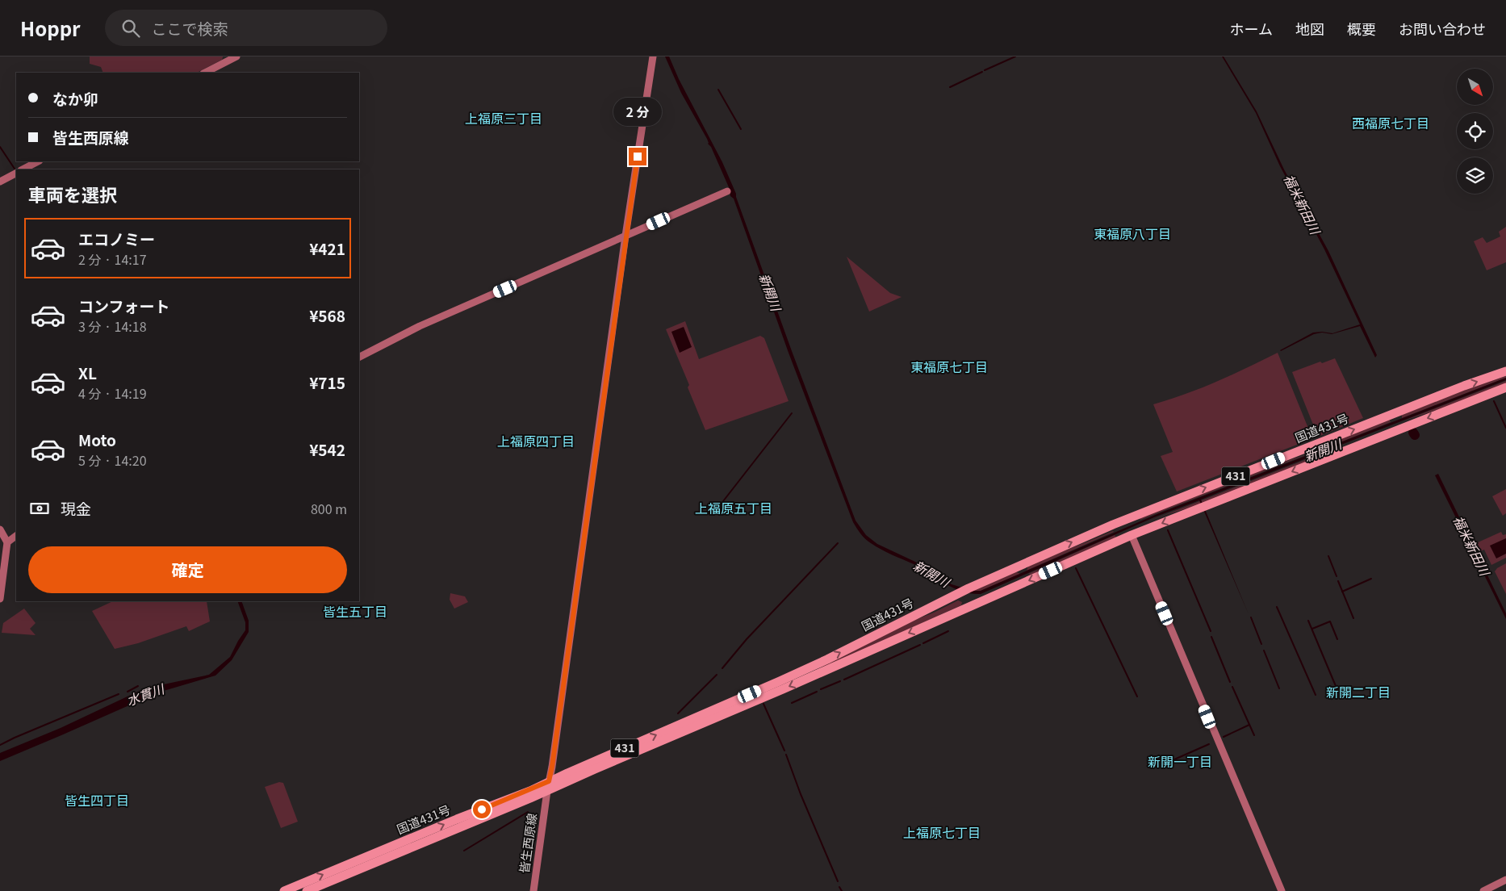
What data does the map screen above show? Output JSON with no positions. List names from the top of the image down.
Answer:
{
  "streets": {
    "highway": ["国道431号", "431"],
    "main road": ["皆生西原線"]
  },
  "crossings": [
    ["国道431号", "皆生西原線"]
  ],
  "districts": [
    "上福原三丁目",
    "西福原七丁目",
    "東福原八丁目",
    "東福原七丁目",
    "上福原四丁目",
    "上福原五丁目",
    "皆生五丁目",
    "新開二丁目",
    "新開一丁目",
    "皆生四丁目",
    "上福原七丁目"
  ],
  "water": ["福米新田川", "新開川", "水貫川"],
  "north": "bottom right",
  "page": {
    "header": "Hoppr",
    "search": "ここで検索",
    "nav": [
      "ホーム",
      "地図",
      "概要",
      "お問い合わせ"
    ],
    "banner": ["なか卯", "皆生西原線"],
    "bubble": "2 分",
    "heading": "車両を選択",
    "list": [
      {
        "name": "エコノミー",
        "note": "2 分 · 14:17",
        "value": "¥421"
      },
      {
        "name": "コンフォート",
        "note": "3 分 · 14:18",
        "value": "¥568"
      },
      {
        "name": "XL",
        "note": "4 分 · 14:19",
        "value": "¥715"
      },
      {
        "name": "Moto",
        "note": "5 分 · 14:20",
        "value": "¥542"
      }
    ],
    "pay": ["現金", "800 m"],
    "buttons": "確定"
  }
}
